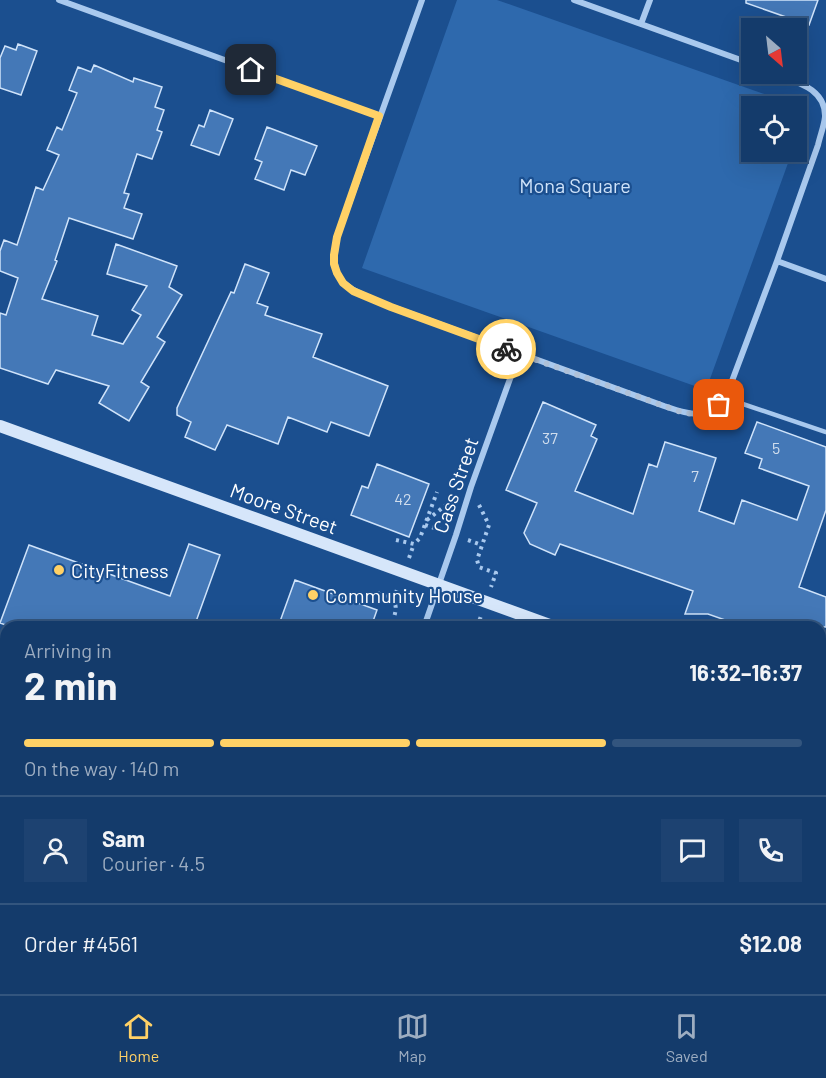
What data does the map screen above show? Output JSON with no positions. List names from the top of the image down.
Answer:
{
  "streets": {
    "street": ["Cass Street", "Moore Street"]
  },
  "crossings": [
    ["Cass Street", "Moore Street"]
  ],
  "parks": ["Mona Square"],
  "places": ["CityFitness", "Community House"],
  "house_numbers": [
    "37",
    "5",
    "7",
    "42"
  ],
  "north": "bottom right",
  "page": {
    "heading": ["2 min", "Arriving in", "16:32–16:37"],
    "panel": [
      "Sam",
      "Courier · 4.5",
      "Order #4561",
      "$12.08"
    ],
    "bar": "On the way · 140 m",
    "tabs": ["Home", "Map", "Saved"]
  }
}
